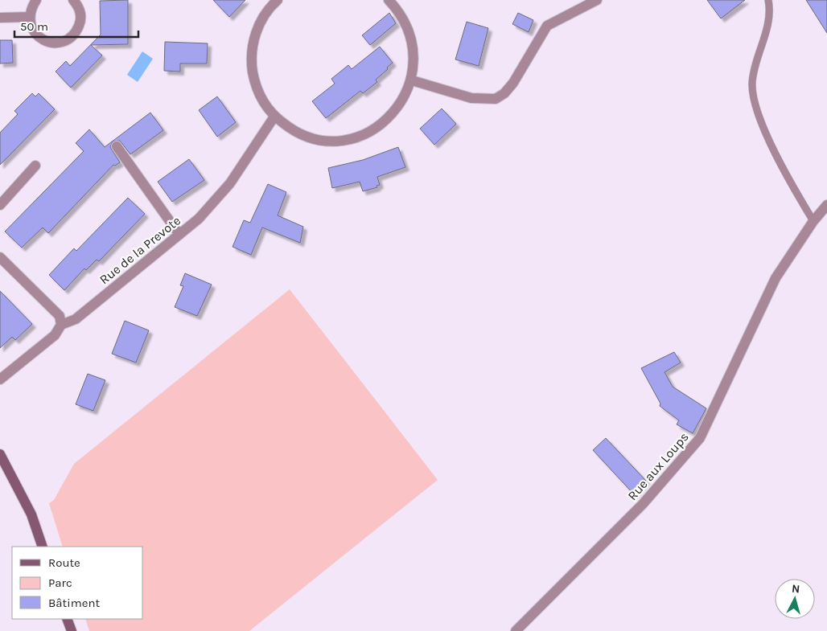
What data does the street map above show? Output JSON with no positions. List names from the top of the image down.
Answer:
{
  "streets": {
    "street": ["Rue de la Prevote", "Rue aux Loups"]
  },
  "legend": ["Route", "Parc", "Bâtiment"],
  "scale_bar": "50 m",
  "north": "top"
}
